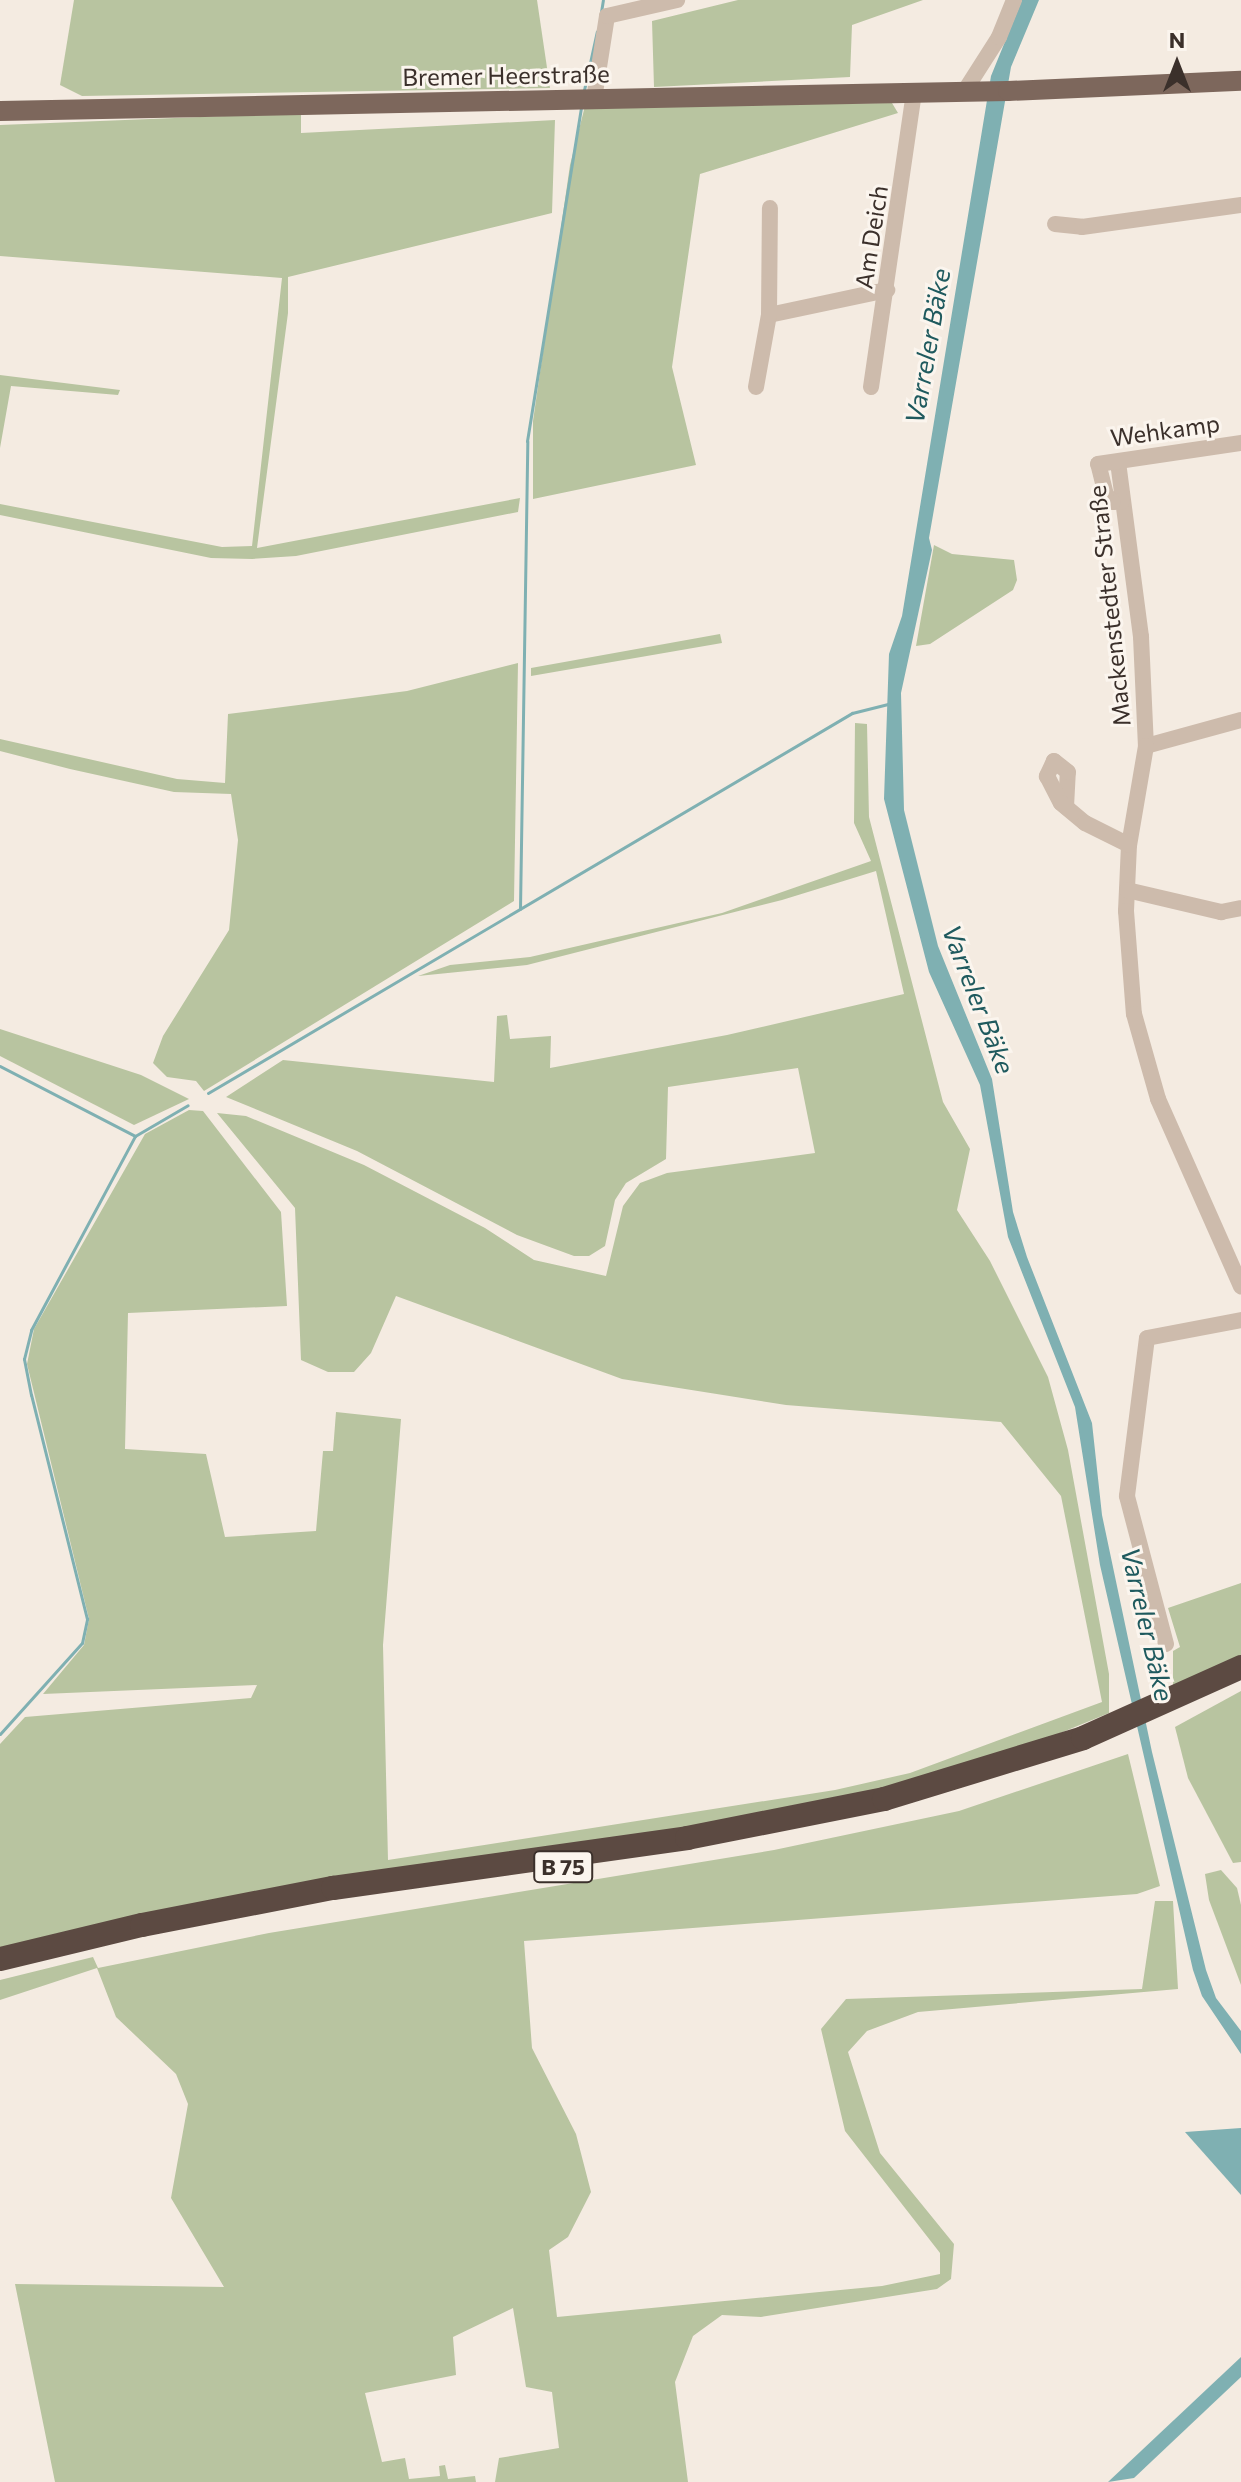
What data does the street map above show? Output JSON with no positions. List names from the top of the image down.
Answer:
{
  "streets": {
    "highway": ["B 75"],
    "main road": ["Bremer Heerstraße"],
    "street": ["Am Deich", "Wehkamp", "Mackenstedter Straße"]
  },
  "crossings": [
    ["Bremer Heerstraße", "Am Deich"],
    ["Wehkamp", "Mackenstedter Straße"]
  ],
  "water": ["Varreler Bäke"],
  "north": "top"
}
